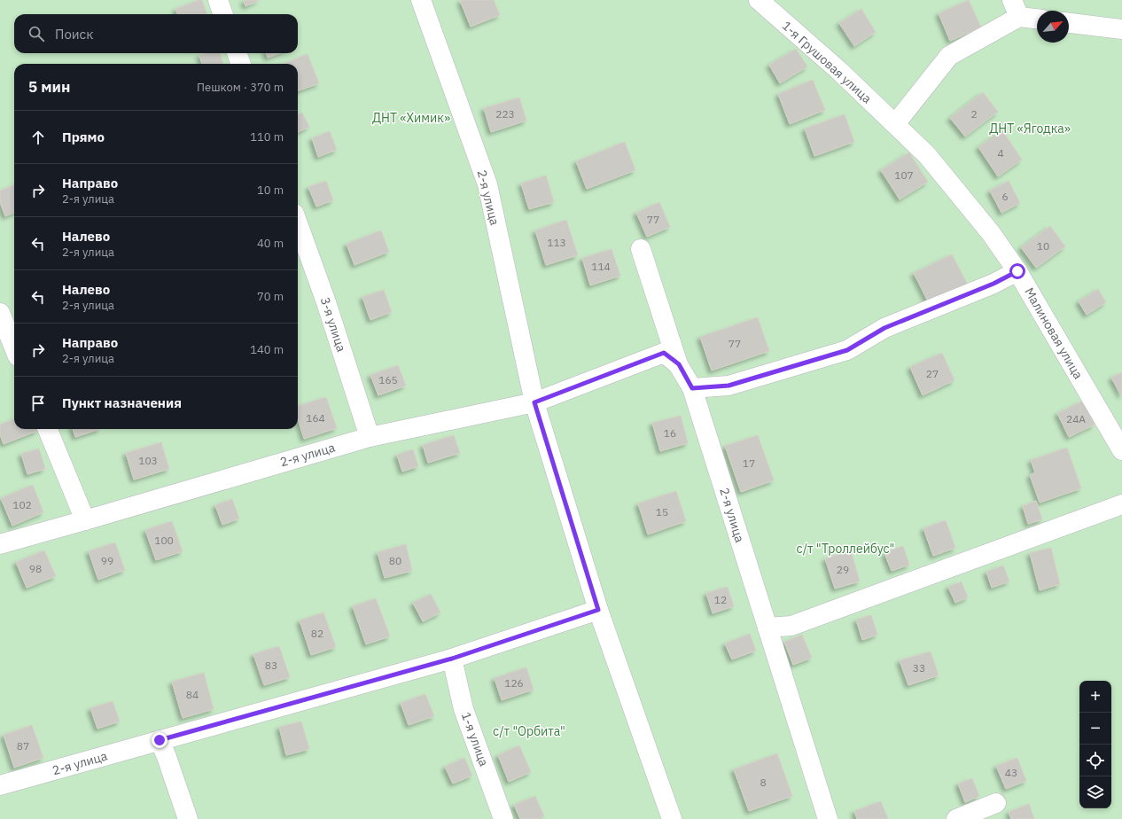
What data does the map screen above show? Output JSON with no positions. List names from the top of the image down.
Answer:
{
  "streets": {
    "street": [
      "1-я Грушовая улица",
      "2-я улица",
      "3-я улица",
      "Малиновая улица",
      "1-я улица"
    ]
  },
  "crossings": [
    ["1-я Грушовая улица", "Малиновая улица"],
    ["2-я улица", "3-я улица"],
    ["2-я улица", "1-я улица"]
  ],
  "parks": [
    "ДНТ «Химик»",
    "ДНТ «Ягодка»",
    "с/т \"Троллейбус\"",
    "с/т \"Орбита\""
  ],
  "house_numbers": [
    "223",
    "2",
    "4",
    "107",
    "6",
    "77",
    "113",
    "10",
    "114",
    "77",
    "27",
    "165",
    "164",
    "24А",
    "16",
    "103",
    "17",
    "102",
    "15",
    "100",
    "99",
    "80",
    "98",
    "29",
    "12",
    "82",
    "83",
    "33",
    "126",
    "84",
    "87",
    "43",
    "8"
  ],
  "north": "top right",
  "page": {
    "search": "Поиск",
    "heading": ["5 мин", "Пешком · 370 m"],
    "list": [
      ["Прямо", "110 m"],
      ["Направо", "2-я улица", "10 m"],
      ["Налево", "2-я улица", "40 m"],
      ["Налево", "2-я улица", "70 m"],
      ["Направо", "2-я улица", "140 m"],
      "Пункт назначения"
    ],
    "map_buttons": ["+", "−"]
  }
}
